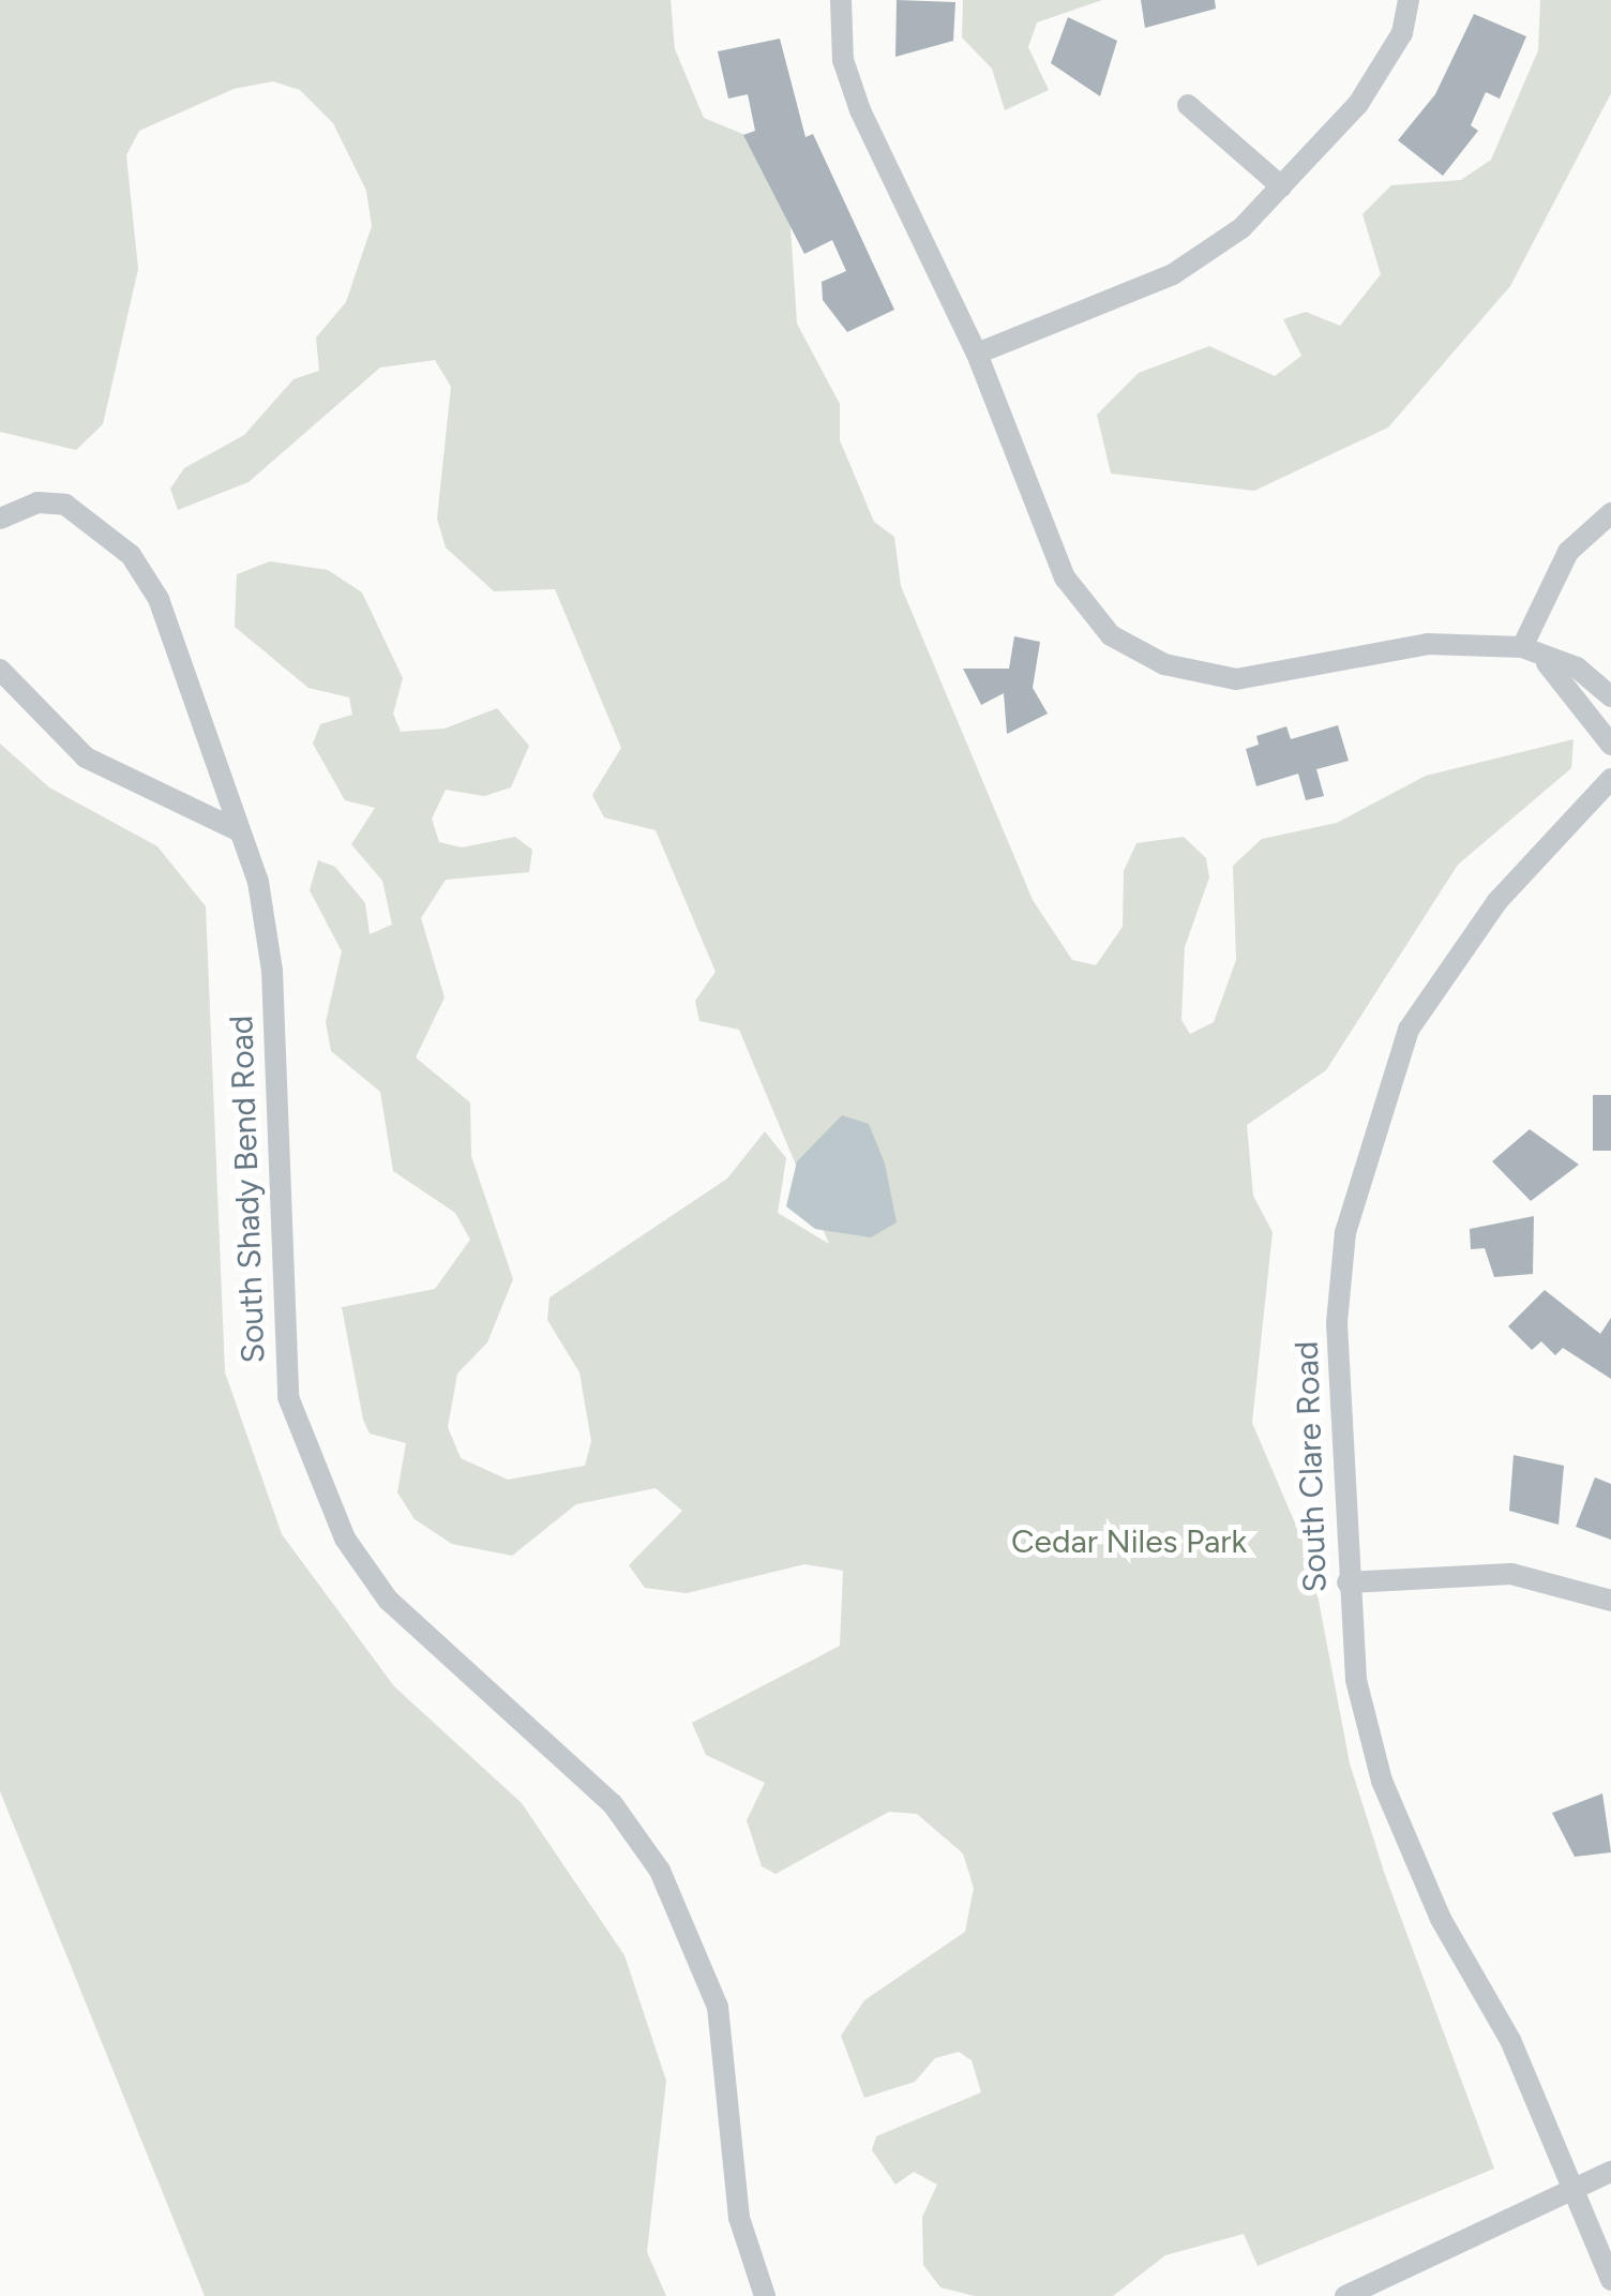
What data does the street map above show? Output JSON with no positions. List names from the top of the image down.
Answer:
{
  "streets": {
    "street": ["South Shady Bend Road", "South Clare Road"]
  },
  "parks": ["Cedar Niles Park"]
}
